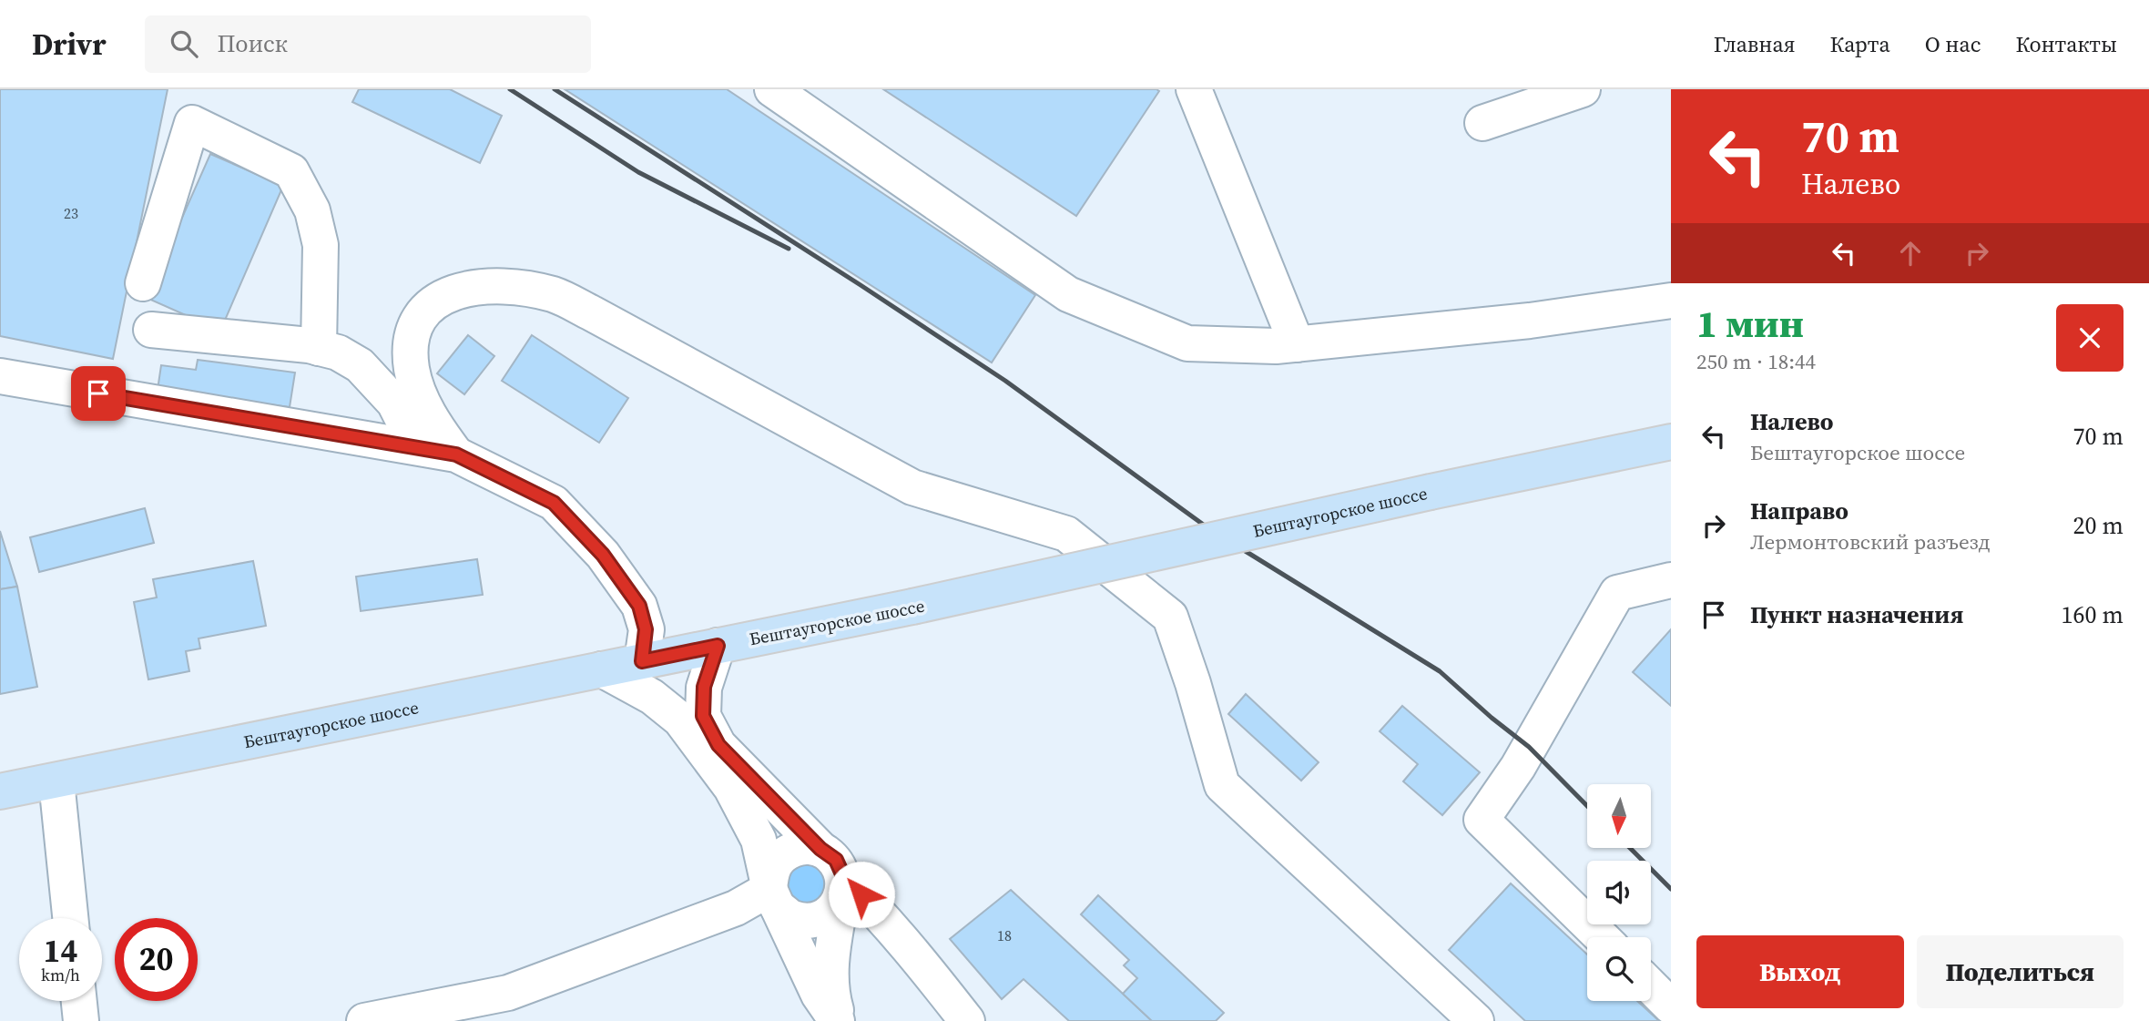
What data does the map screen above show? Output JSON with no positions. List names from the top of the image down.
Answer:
{
  "streets": {
    "main road": ["Бештаугорское шоссе"]
  },
  "house_numbers": ["23", "18"],
  "north": "bottom",
  "page": {
    "header": "Drivr",
    "search": "Поиск",
    "nav": [
      "Главная",
      "Карта",
      "О нас",
      "Контакты"
    ],
    "turn": ["70 m", "Налево"],
    "heading": ["1 мин", "250 m · 18:44"],
    "list": [
      {
        "name": "Налево",
        "note": "Бештаугорское шоссе",
        "value": "70 m"
      },
      {
        "name": "Направо",
        "note": "Лермонтовский разъезд",
        "value": "20 m"
      },
      {
        "name": "Пункт назначения",
        "value": "160 m"
      }
    ],
    "speed": "14 km/h",
    "limit": "20",
    "buttons": ["Выход", "Поделиться"]
  }
}
